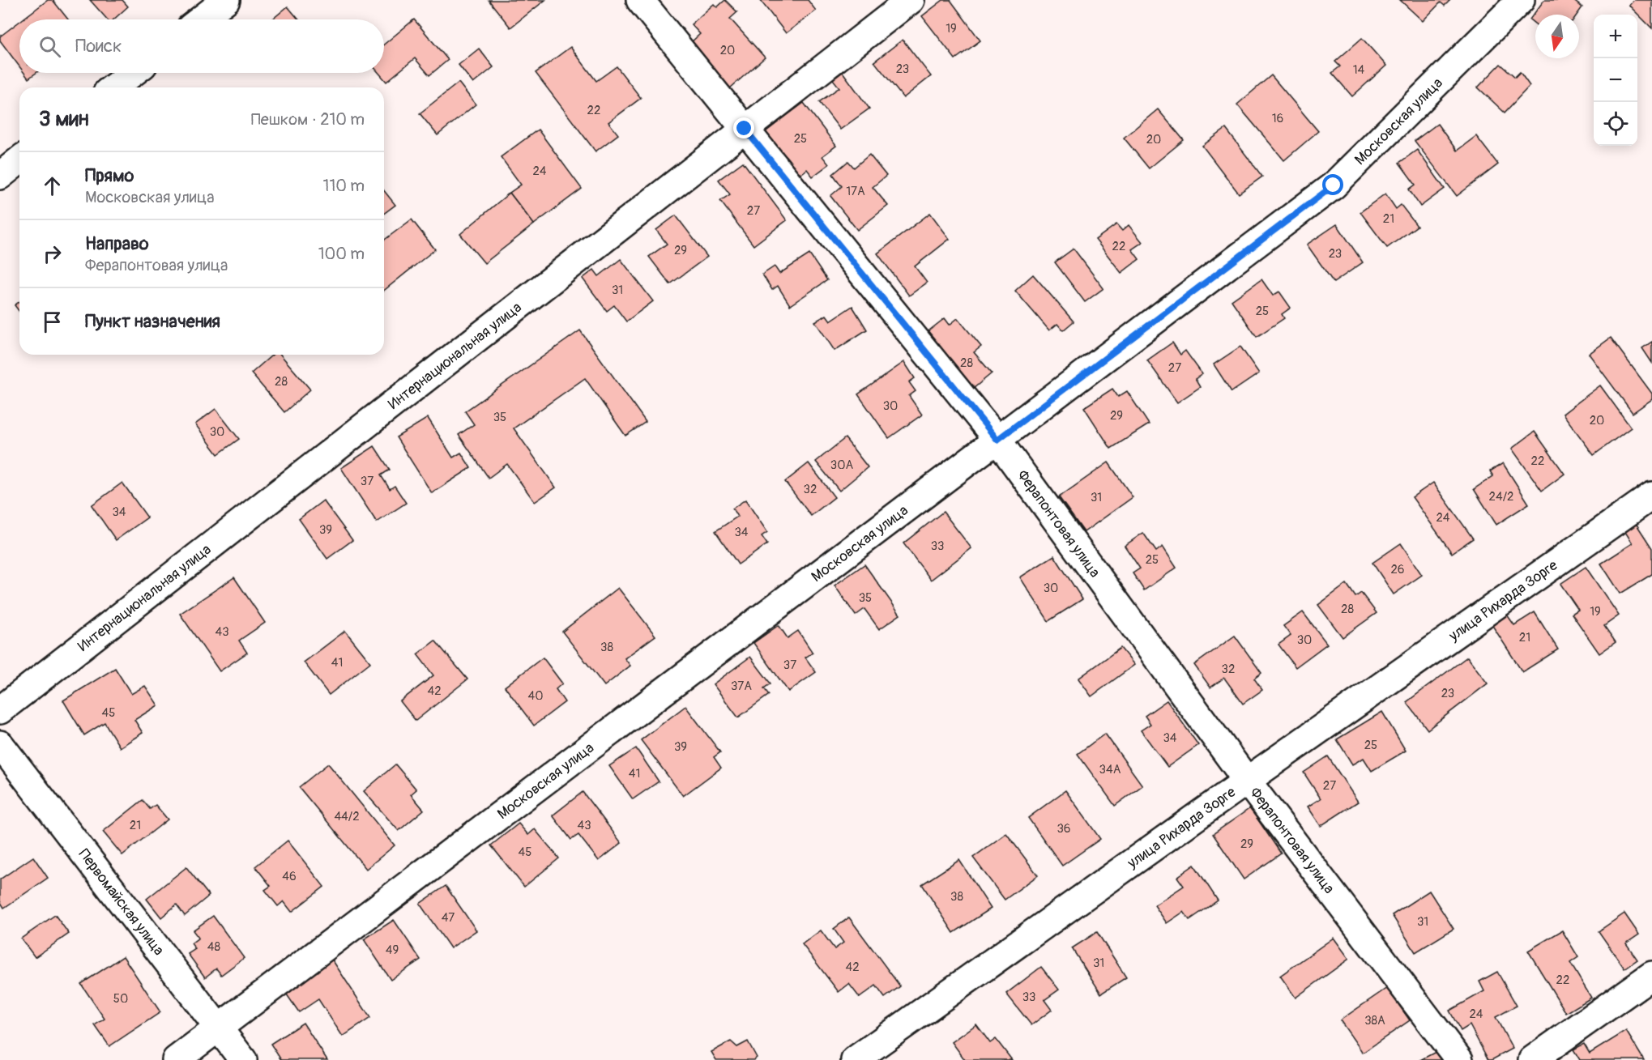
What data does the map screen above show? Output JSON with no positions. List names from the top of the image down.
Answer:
{
  "streets": {
    "street": [
      "Московская улица",
      "Интернациональная улица",
      "Ферапонтовая улица",
      "улица Рихарда Зорге",
      "Первомайская улица"
    ]
  },
  "crossings": [
    ["Московская улица", "Ферапонтовая улица"],
    ["Московская улица", "Первомайская улица"],
    ["Интернациональная улица", "Ферапонтовая улица"],
    ["Ферапонтовая улица", "улица Рихарда Зорге"]
  ],
  "house_numbers": [
    "19",
    "20",
    "23",
    "14",
    "22",
    "16",
    "25",
    "20",
    "24",
    "17А",
    "27",
    "21",
    "22",
    "29",
    "23",
    "31",
    "25",
    "28",
    "27",
    "28",
    "30",
    "29",
    "35",
    "20",
    "30",
    "22",
    "30А",
    "37",
    "32",
    "24/2",
    "31",
    "34",
    "24",
    "39",
    "34",
    "33",
    "25",
    "26",
    "30",
    "35",
    "28",
    "19",
    "43",
    "21",
    "30",
    "38",
    "41",
    "37",
    "32",
    "37А",
    "42",
    "23",
    "40",
    "45",
    "34",
    "25",
    "39",
    "34А",
    "41",
    "27",
    "44/2",
    "21",
    "43",
    "36",
    "29",
    "45",
    "46",
    "38",
    "47",
    "31",
    "48",
    "49",
    "31",
    "42",
    "22",
    "33",
    "50",
    "24",
    "38А"
  ],
  "north": "bottom",
  "page": {
    "map_buttons": ["+", "−"],
    "search": "Поиск",
    "heading": ["3 мин", "Пешком · 210 m"],
    "list": [
      ["Прямо", "Московская улица", "110 m"],
      ["Направо", "Ферапонтовая улица", "100 m"],
      "Пункт назначения"
    ]
  }
}
